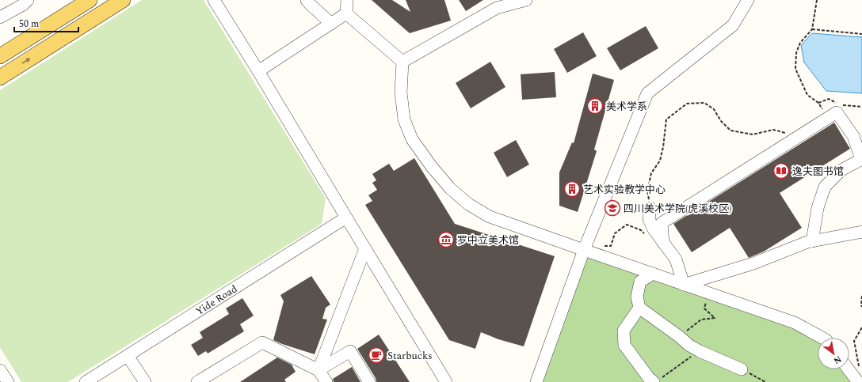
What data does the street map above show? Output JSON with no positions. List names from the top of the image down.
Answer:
{
  "streets": {
    "street": ["Yide Road"]
  },
  "places": {
    "building": ["美术学系", "艺术实验教学中心"],
    "library": ["逸夫图书馆"],
    "school or university": ["四川美术学院(虎溪校区)"],
    "museum": ["罗中立美术馆"],
    "cafe": ["Starbucks"]
  },
  "scale_bar": "50 m",
  "north": "bottom right"
}
